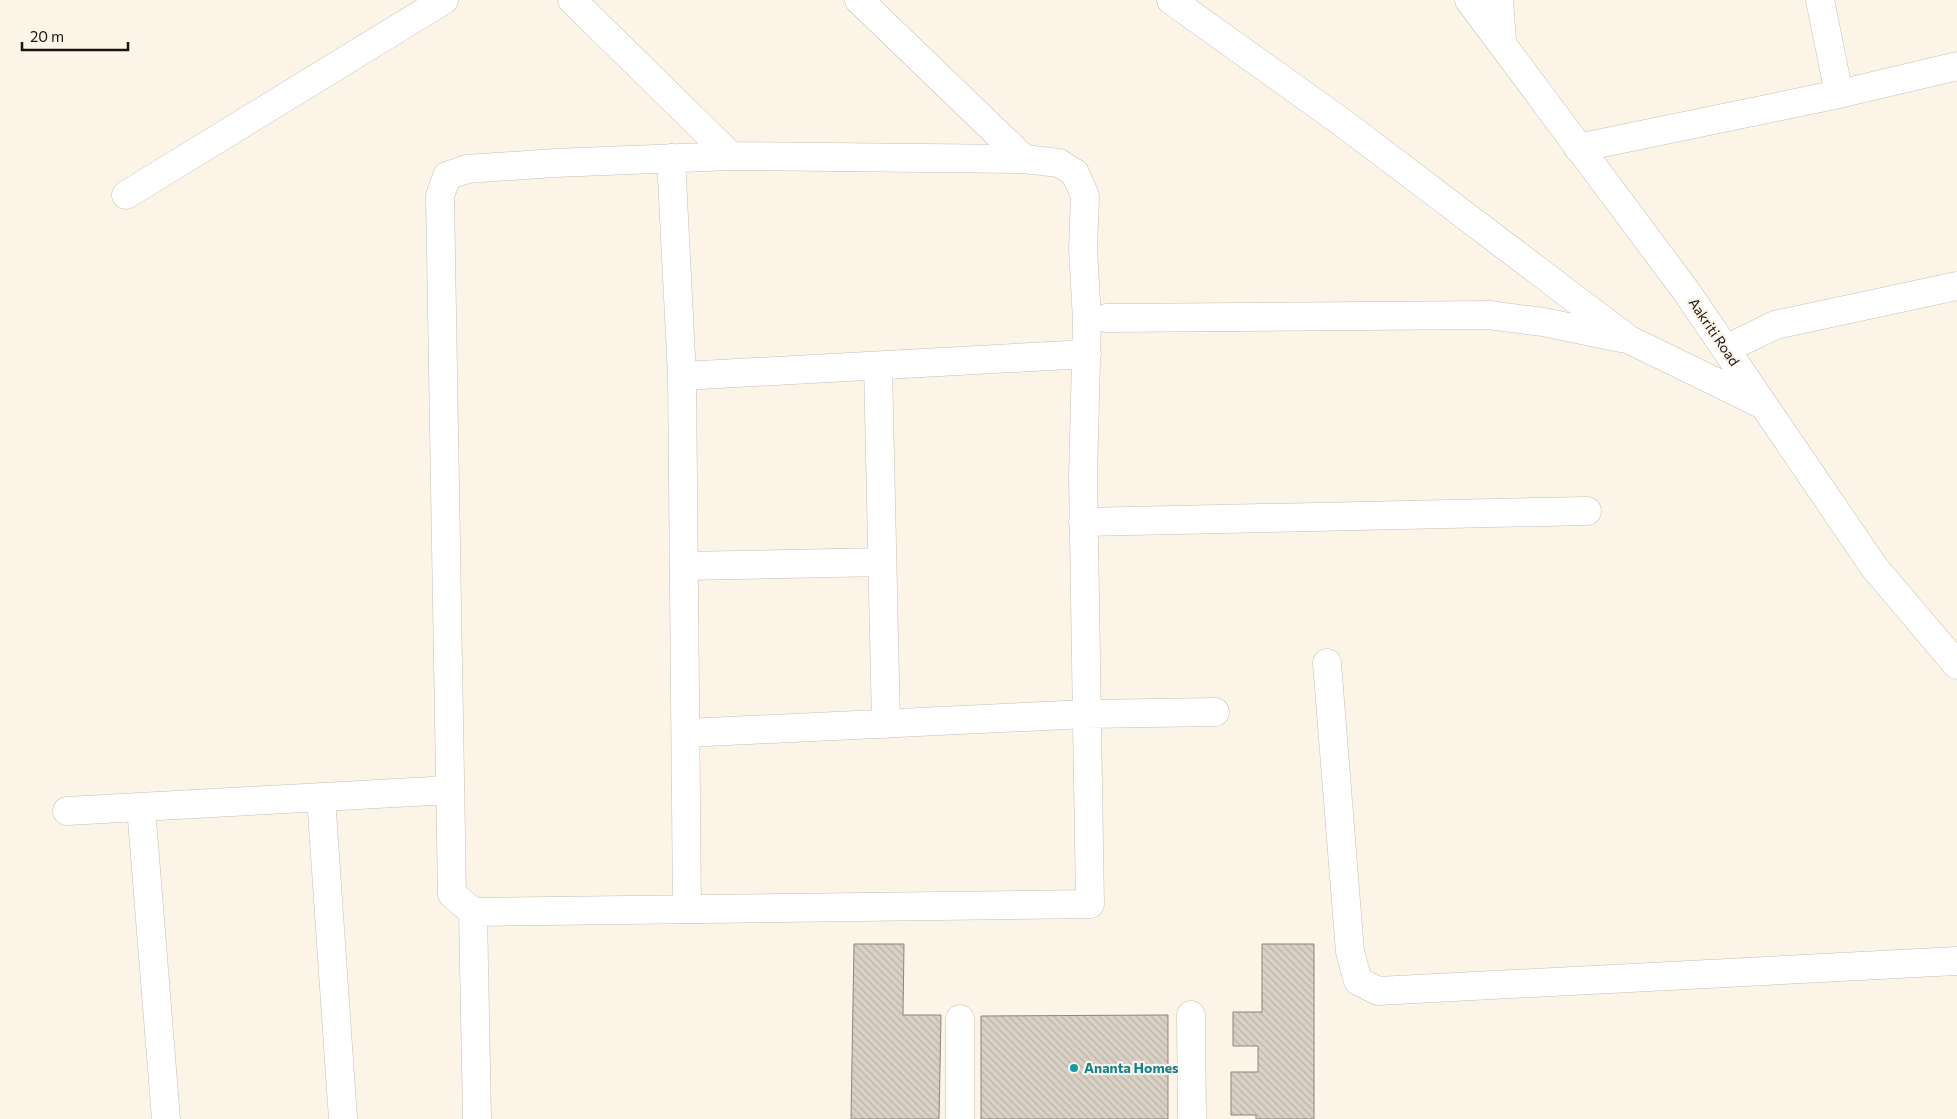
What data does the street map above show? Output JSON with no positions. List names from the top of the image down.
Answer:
{
  "streets": {
    "street": ["Aakriti Road"]
  },
  "places": ["Ananta Homes"],
  "scale_bar": "20 m"
}
